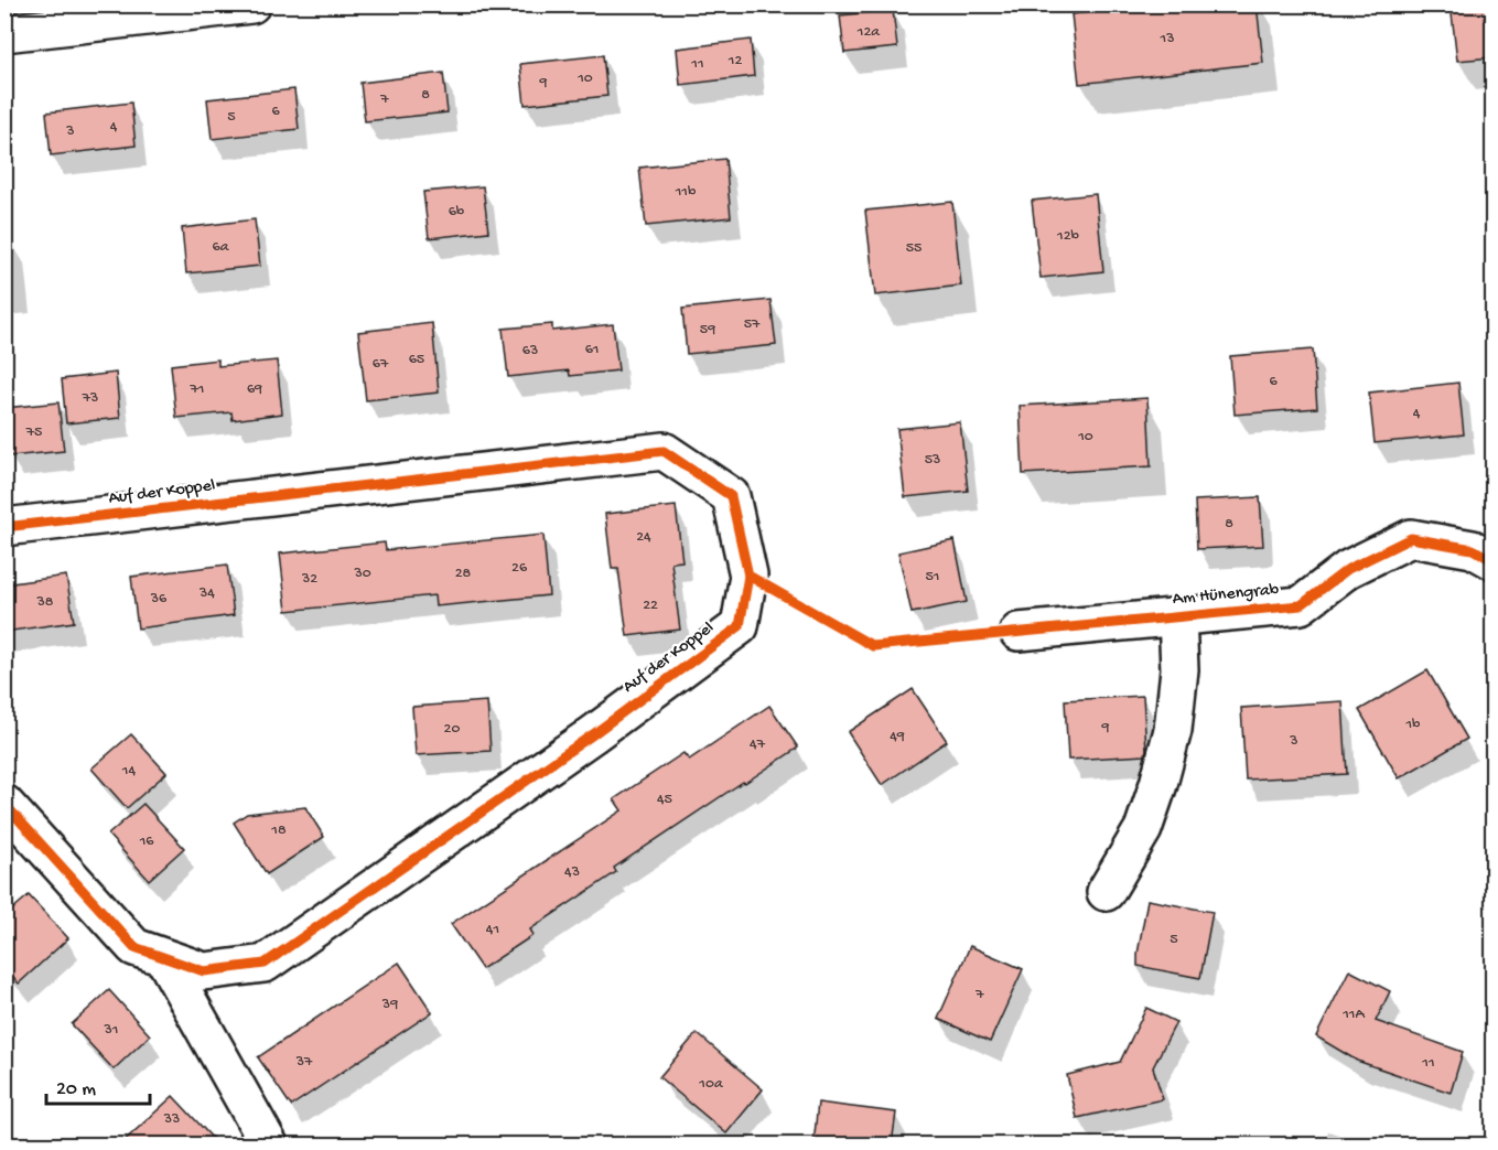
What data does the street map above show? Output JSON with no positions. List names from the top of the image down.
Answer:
{
  "streets": {
    "street": ["Auf der Koppel", "Am Hünengrab"]
  },
  "house_numbers": [
    "12a",
    "13",
    "12",
    "11",
    "10",
    "9",
    "8",
    "7",
    "6",
    "5",
    "4",
    "3",
    "11b",
    "6b",
    "12b",
    "6a",
    "55",
    "57",
    "59",
    "61",
    "63",
    "65",
    "67",
    "6",
    "71",
    "69",
    "73",
    "4",
    "75",
    "10",
    "53",
    "8",
    "24",
    "26",
    "30",
    "28",
    "51",
    "32",
    "34",
    "36",
    "38",
    "22",
    "1b",
    "9",
    "20",
    "49",
    "3",
    "47",
    "14",
    "45",
    "18",
    "16",
    "43",
    "41",
    "5",
    "7",
    "39",
    "11A",
    "31",
    "37",
    "11",
    "10a",
    "33"
  ],
  "scale_bar": "20 m"
}
